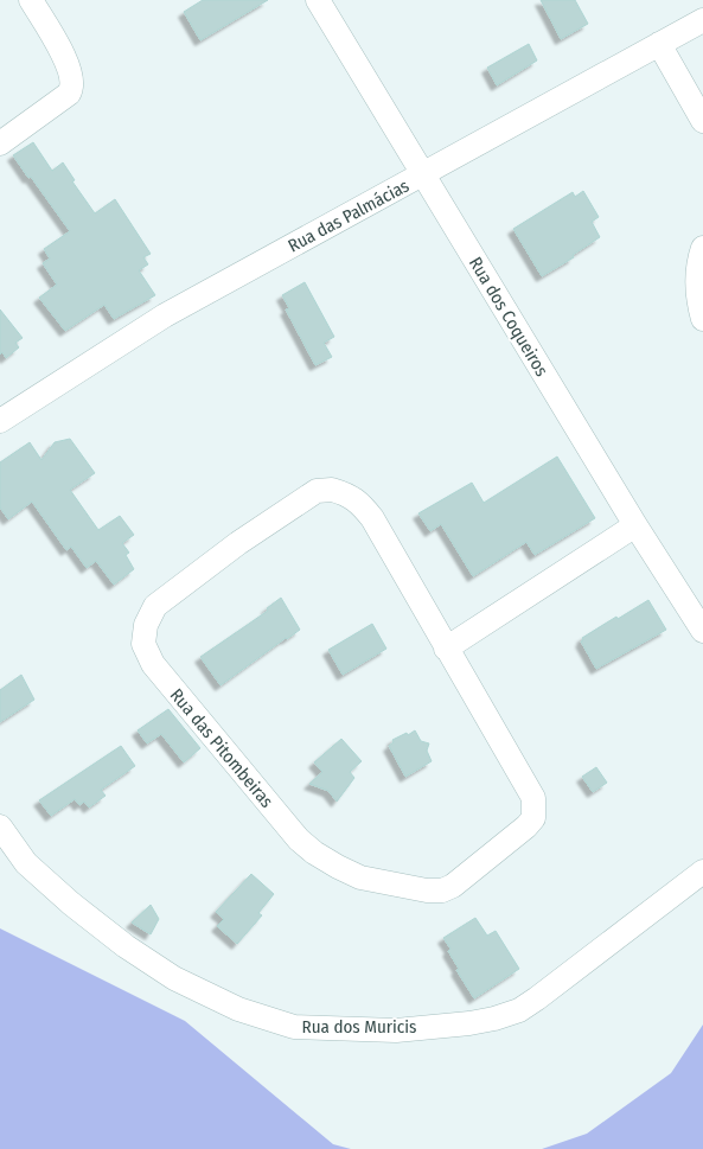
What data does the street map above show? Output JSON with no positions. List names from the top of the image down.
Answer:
{
  "streets": {
    "street": [
      "Rua das Palmácias",
      "Rua dos Coqueiros",
      "Rua das Pitombeiras",
      "Rua dos Muricis"
    ]
  },
  "crossings": [
    ["Rua das Palmácias", "Rua dos Coqueiros"]
  ]
}
